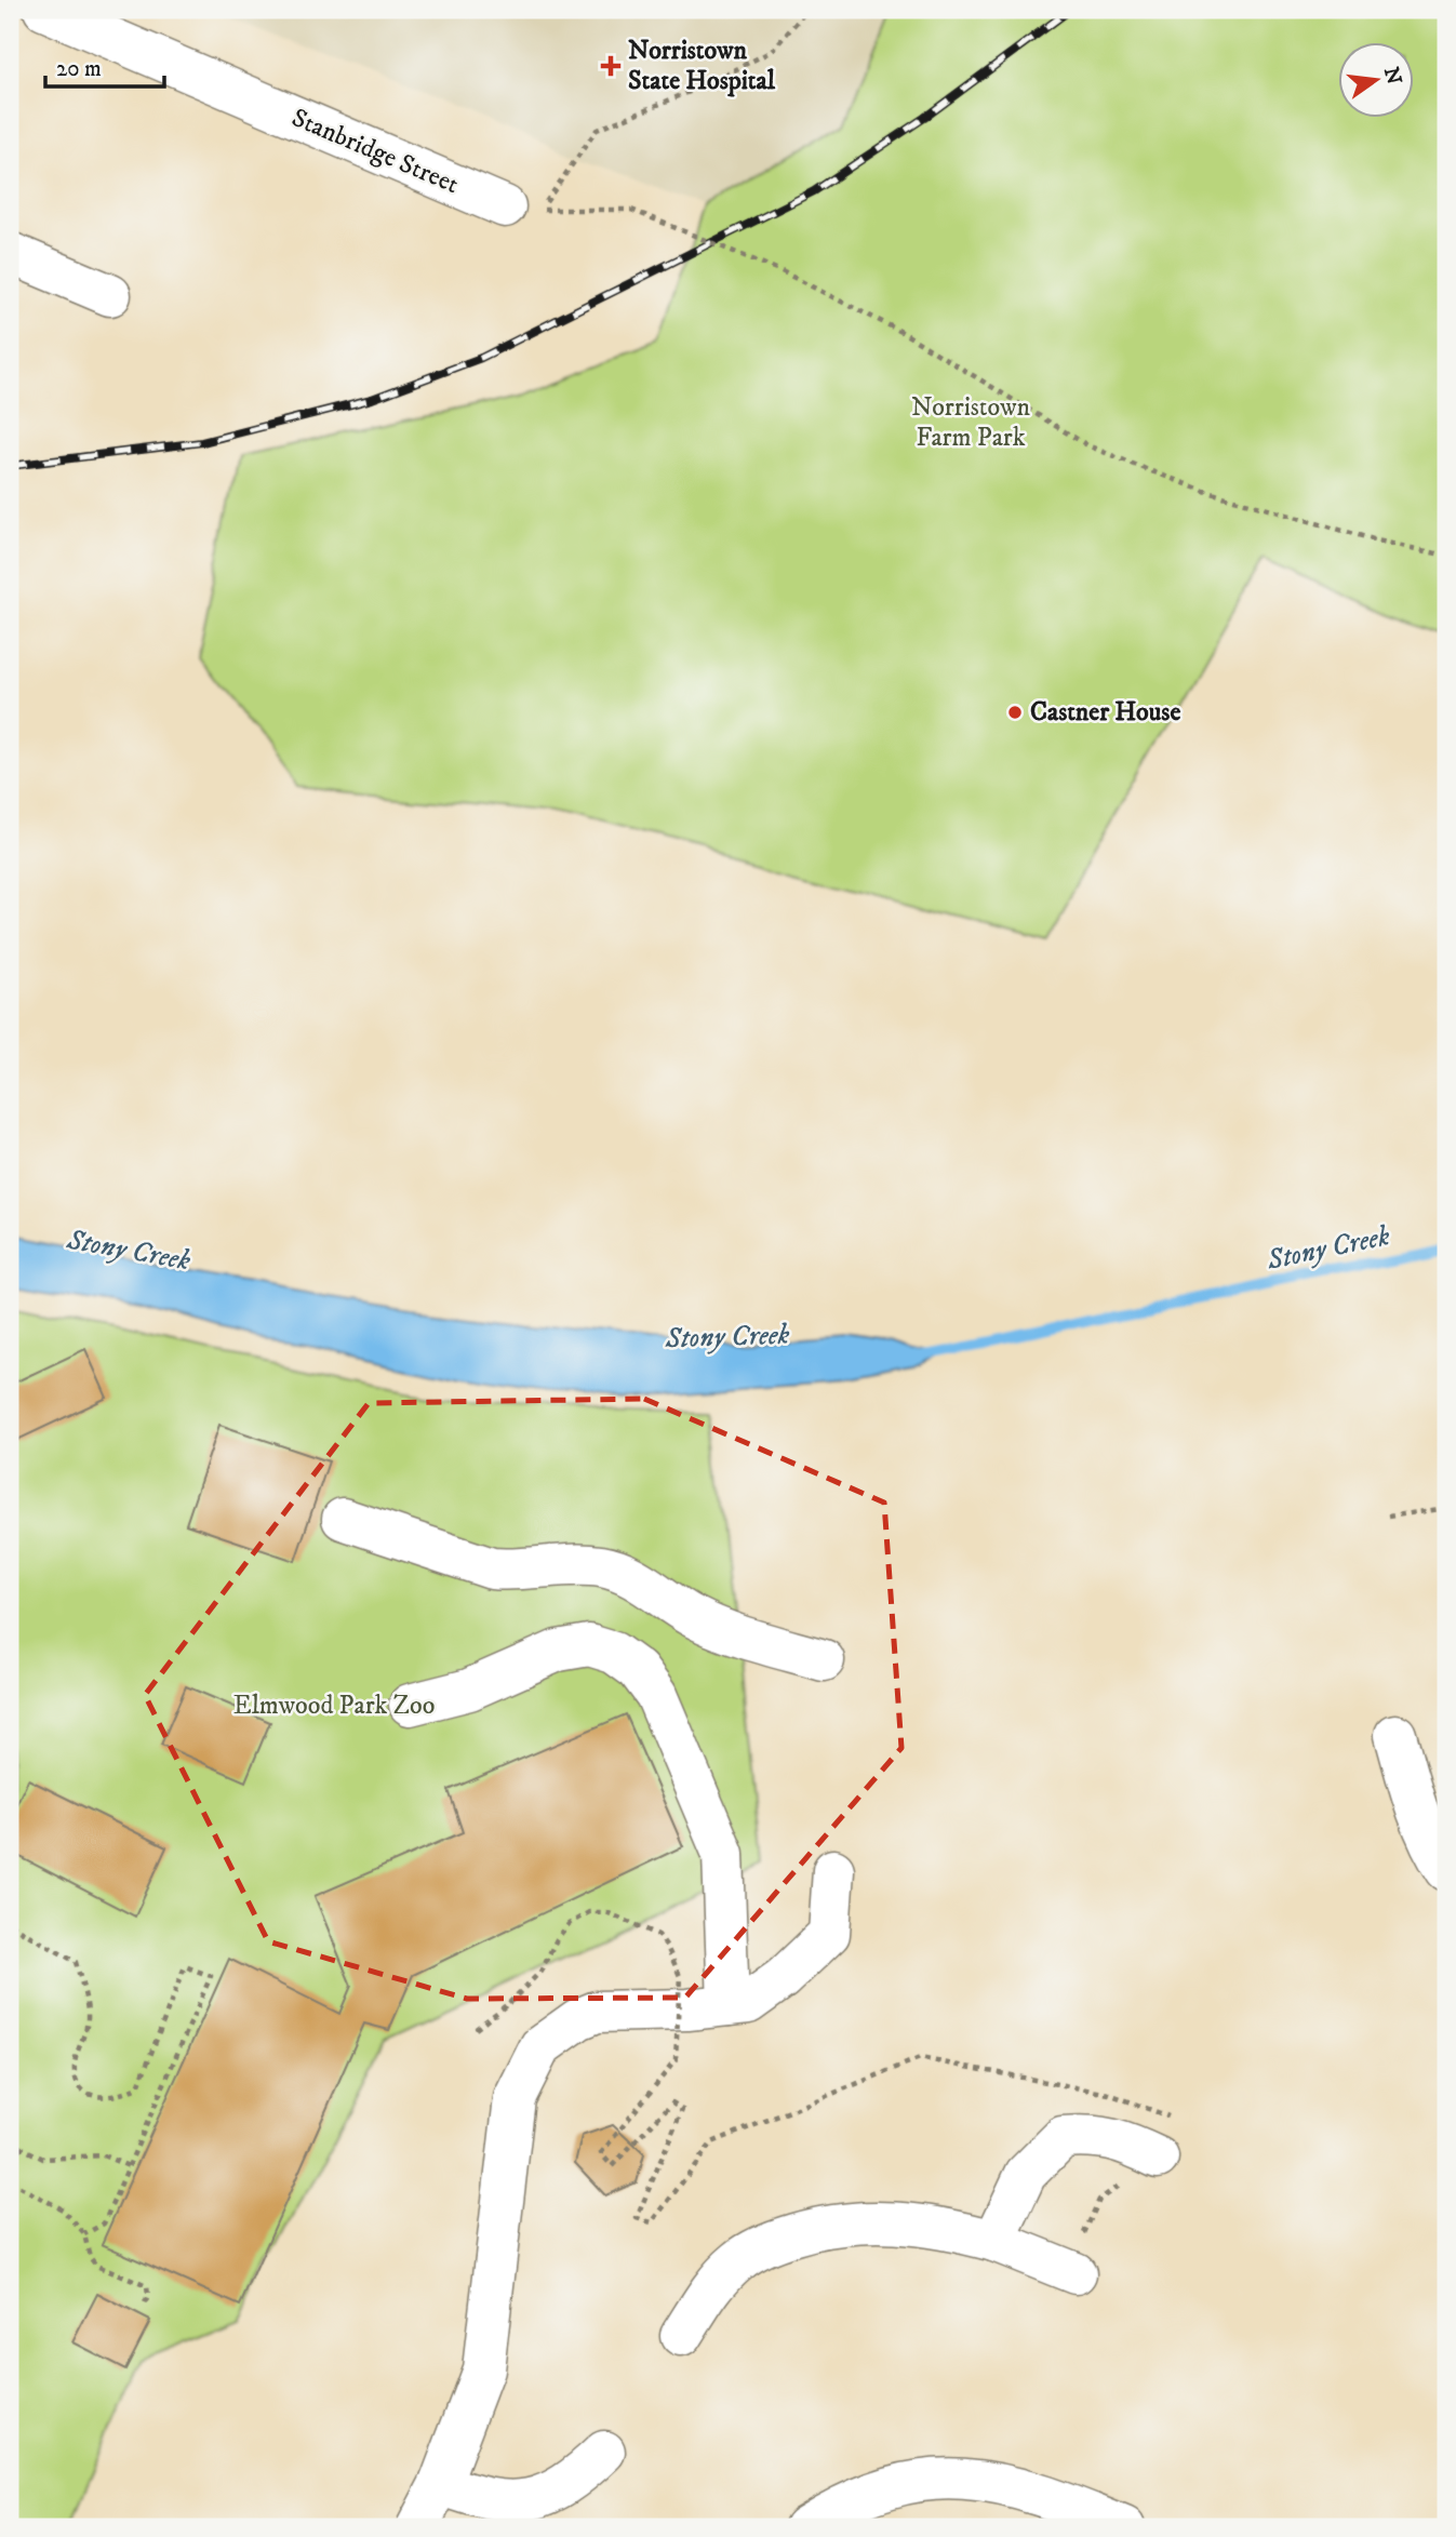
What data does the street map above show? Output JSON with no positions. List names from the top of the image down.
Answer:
{
  "streets": {
    "street": ["Stanbridge Street"]
  },
  "water": ["Stony Creek"],
  "parks": ["Norristown Farm Park", "Elmwood Park Zoo"],
  "places": {
    "health": ["Norristown State Hospital"],
    "other": ["Castner House"]
  },
  "scale_bar": "20 m",
  "north": "right"
}
